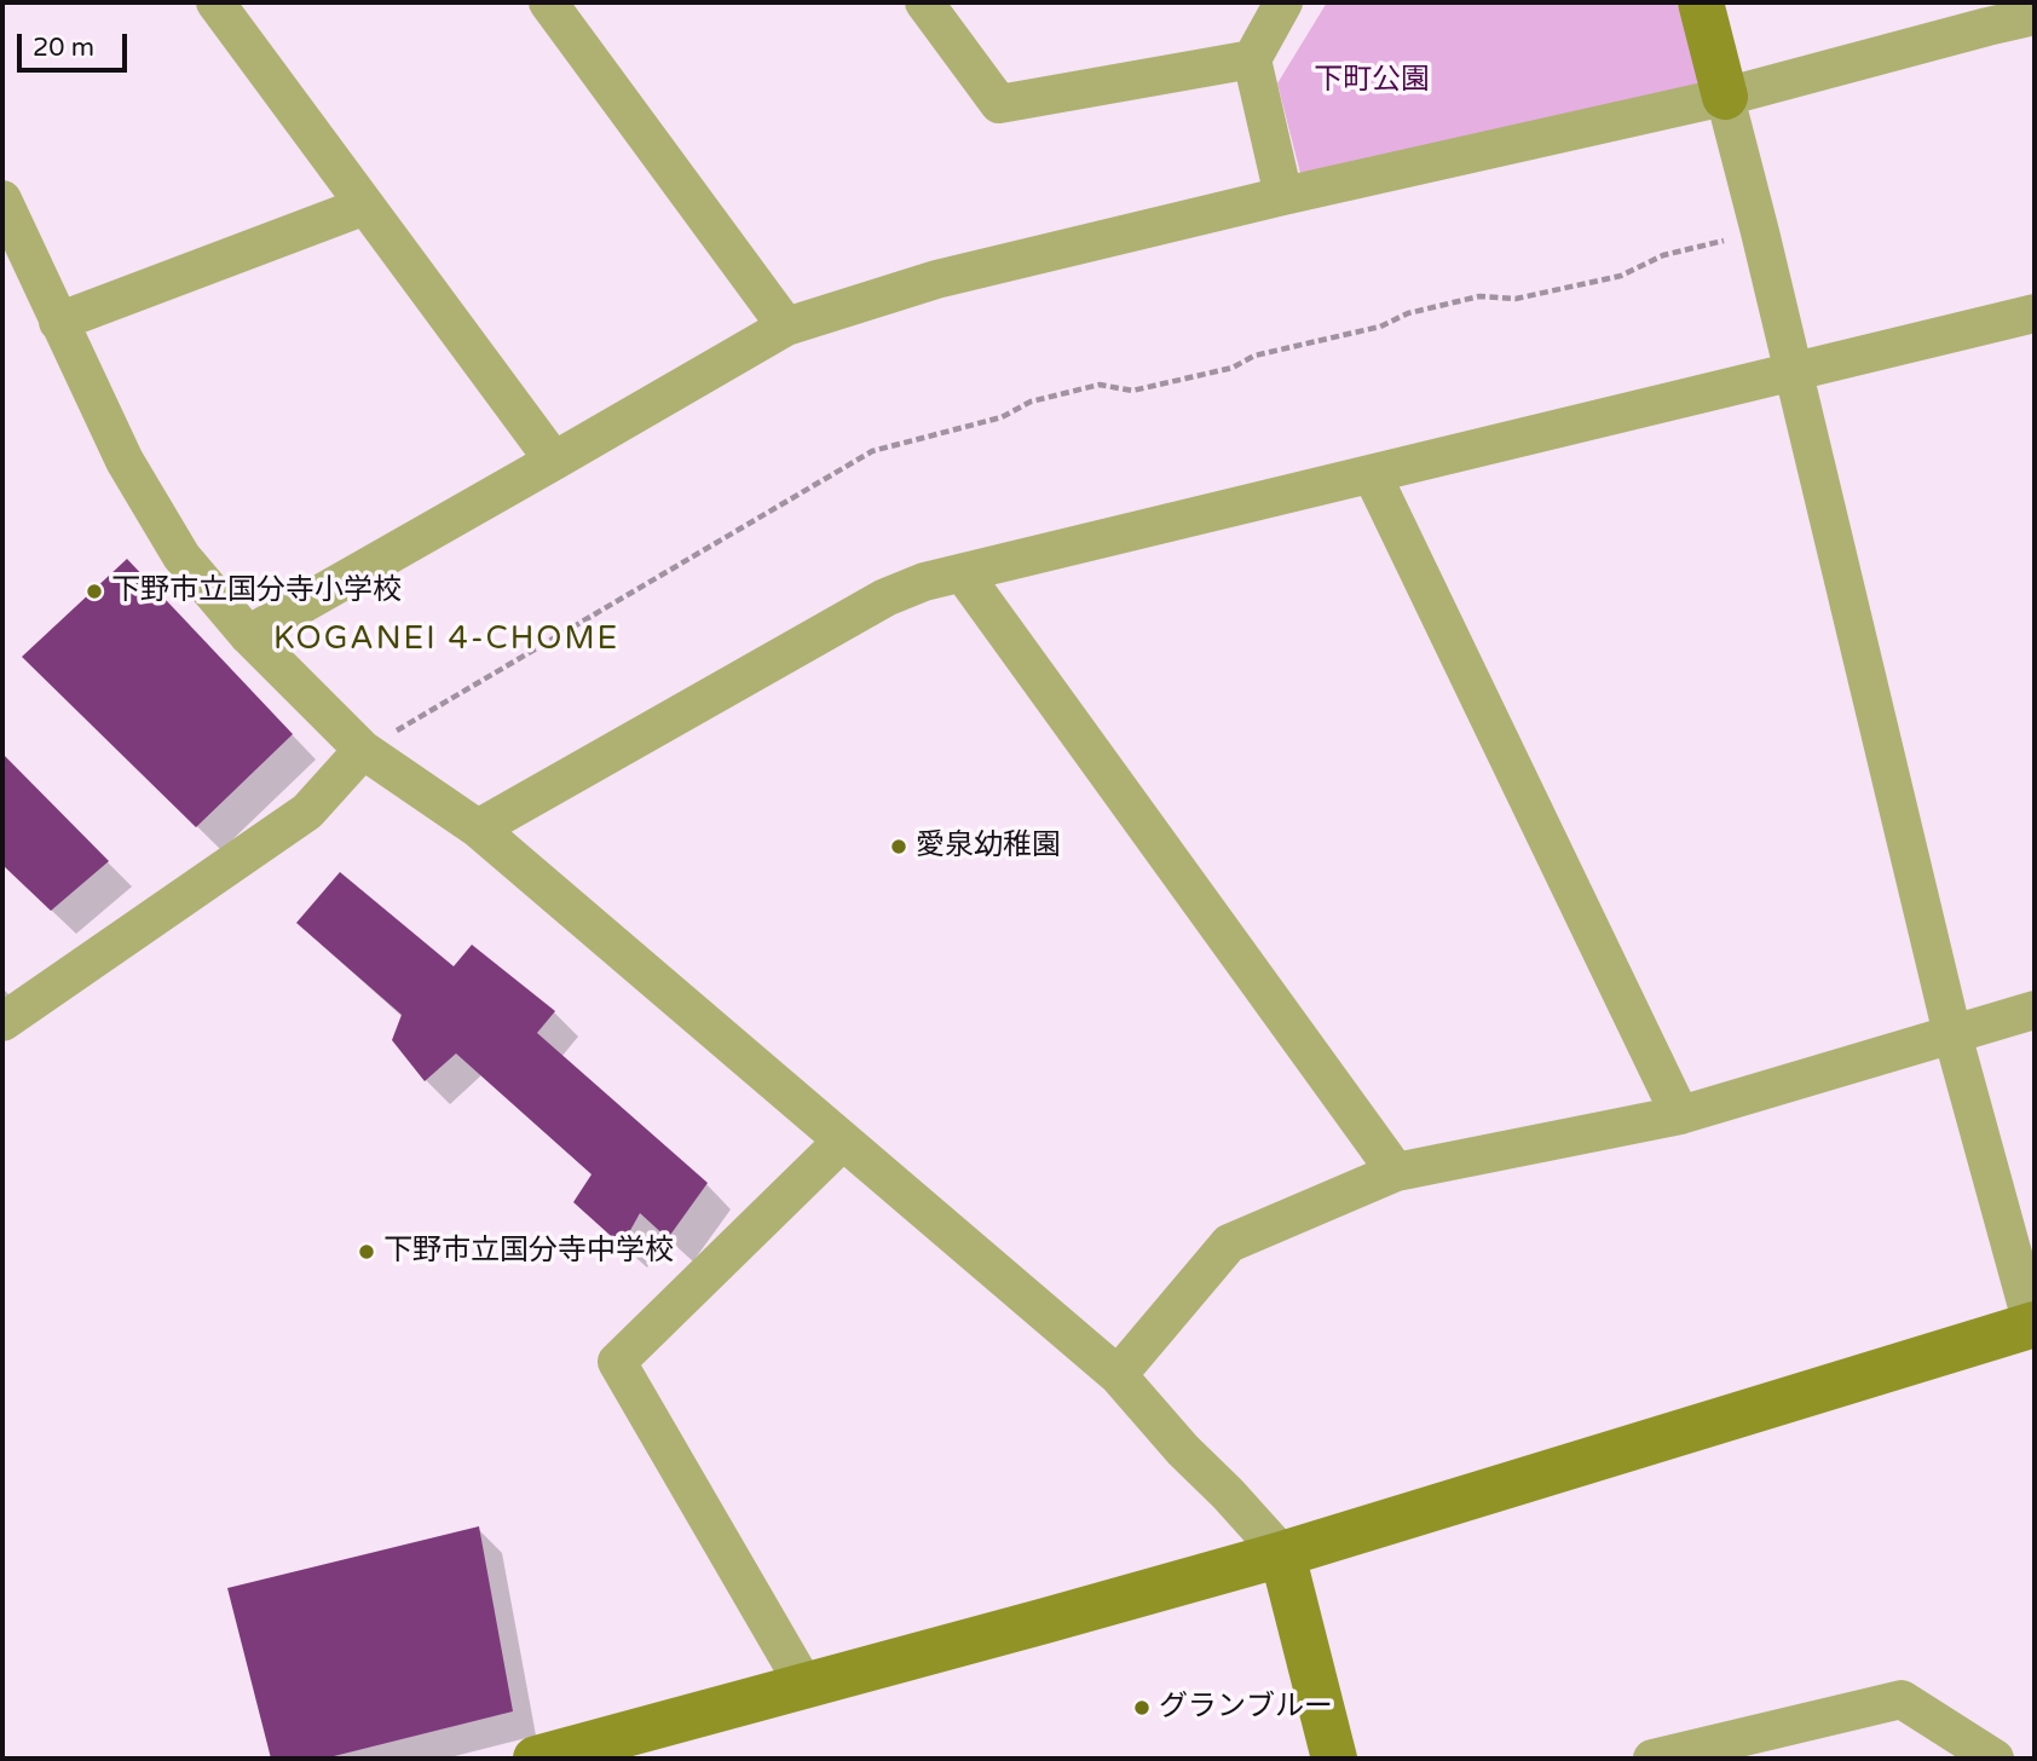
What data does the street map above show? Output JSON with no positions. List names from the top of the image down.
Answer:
{
  "districts": ["KOGANEI 4-CHOME"],
  "parks": ["下町公園"],
  "places": [
    "下野市立国分寺小学校",
    "愛泉幼稚園",
    "下野市立国分寺中学校",
    "グランブルー"
  ],
  "scale_bar": "20 m"
}
